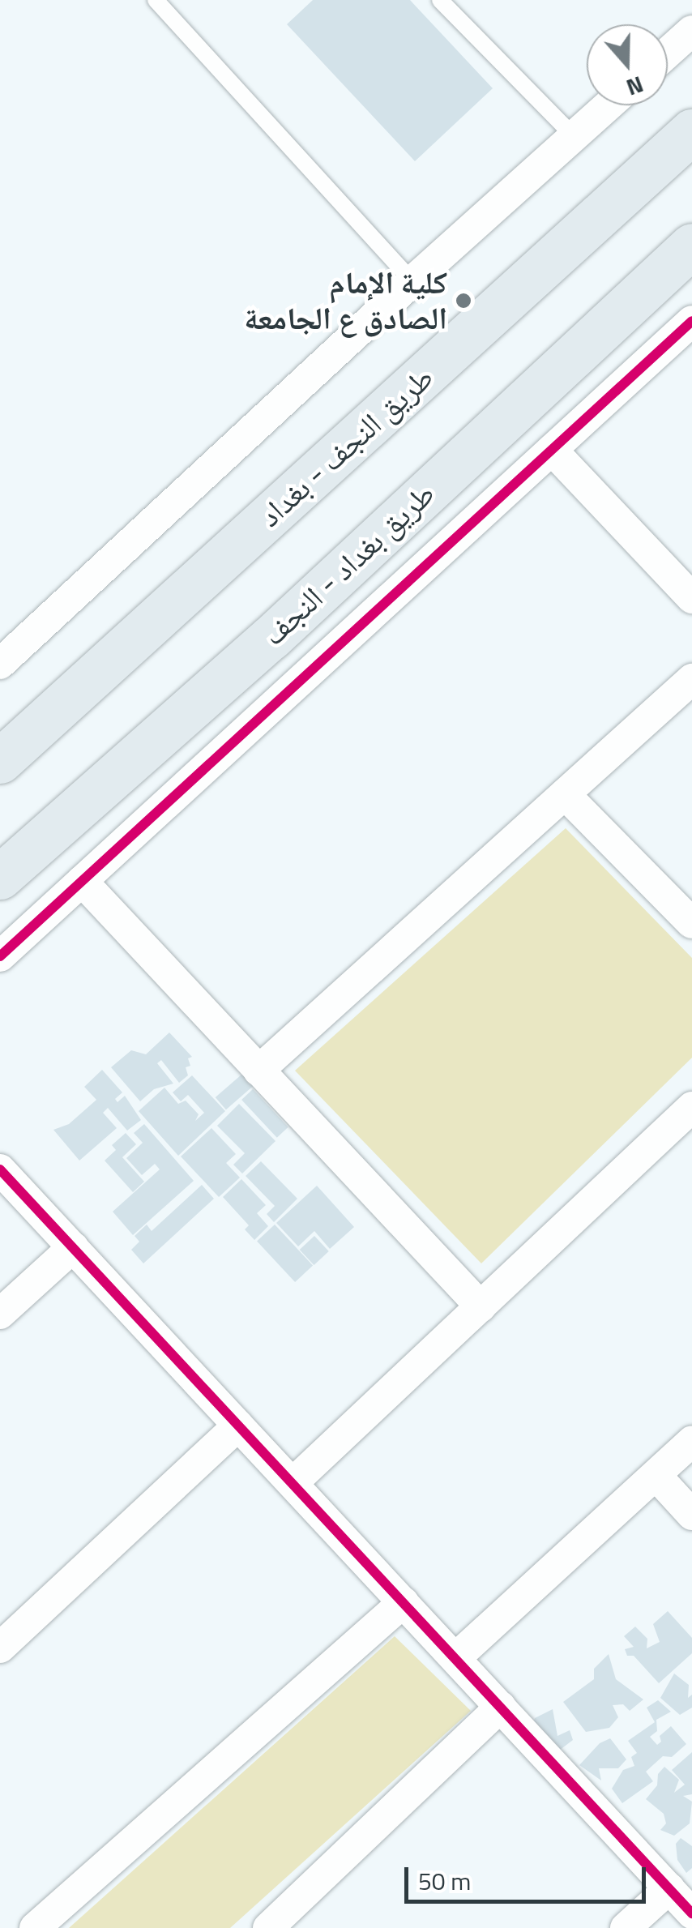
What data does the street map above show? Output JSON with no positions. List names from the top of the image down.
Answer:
{
  "streets": {
    "main road": ["طريق النجف - بغداد", "طريق بغداد - النجف"]
  },
  "places": ["كلية الإمام الصادق ع الجامعة"],
  "scale_bar": "50 m",
  "north": "bottom"
}
